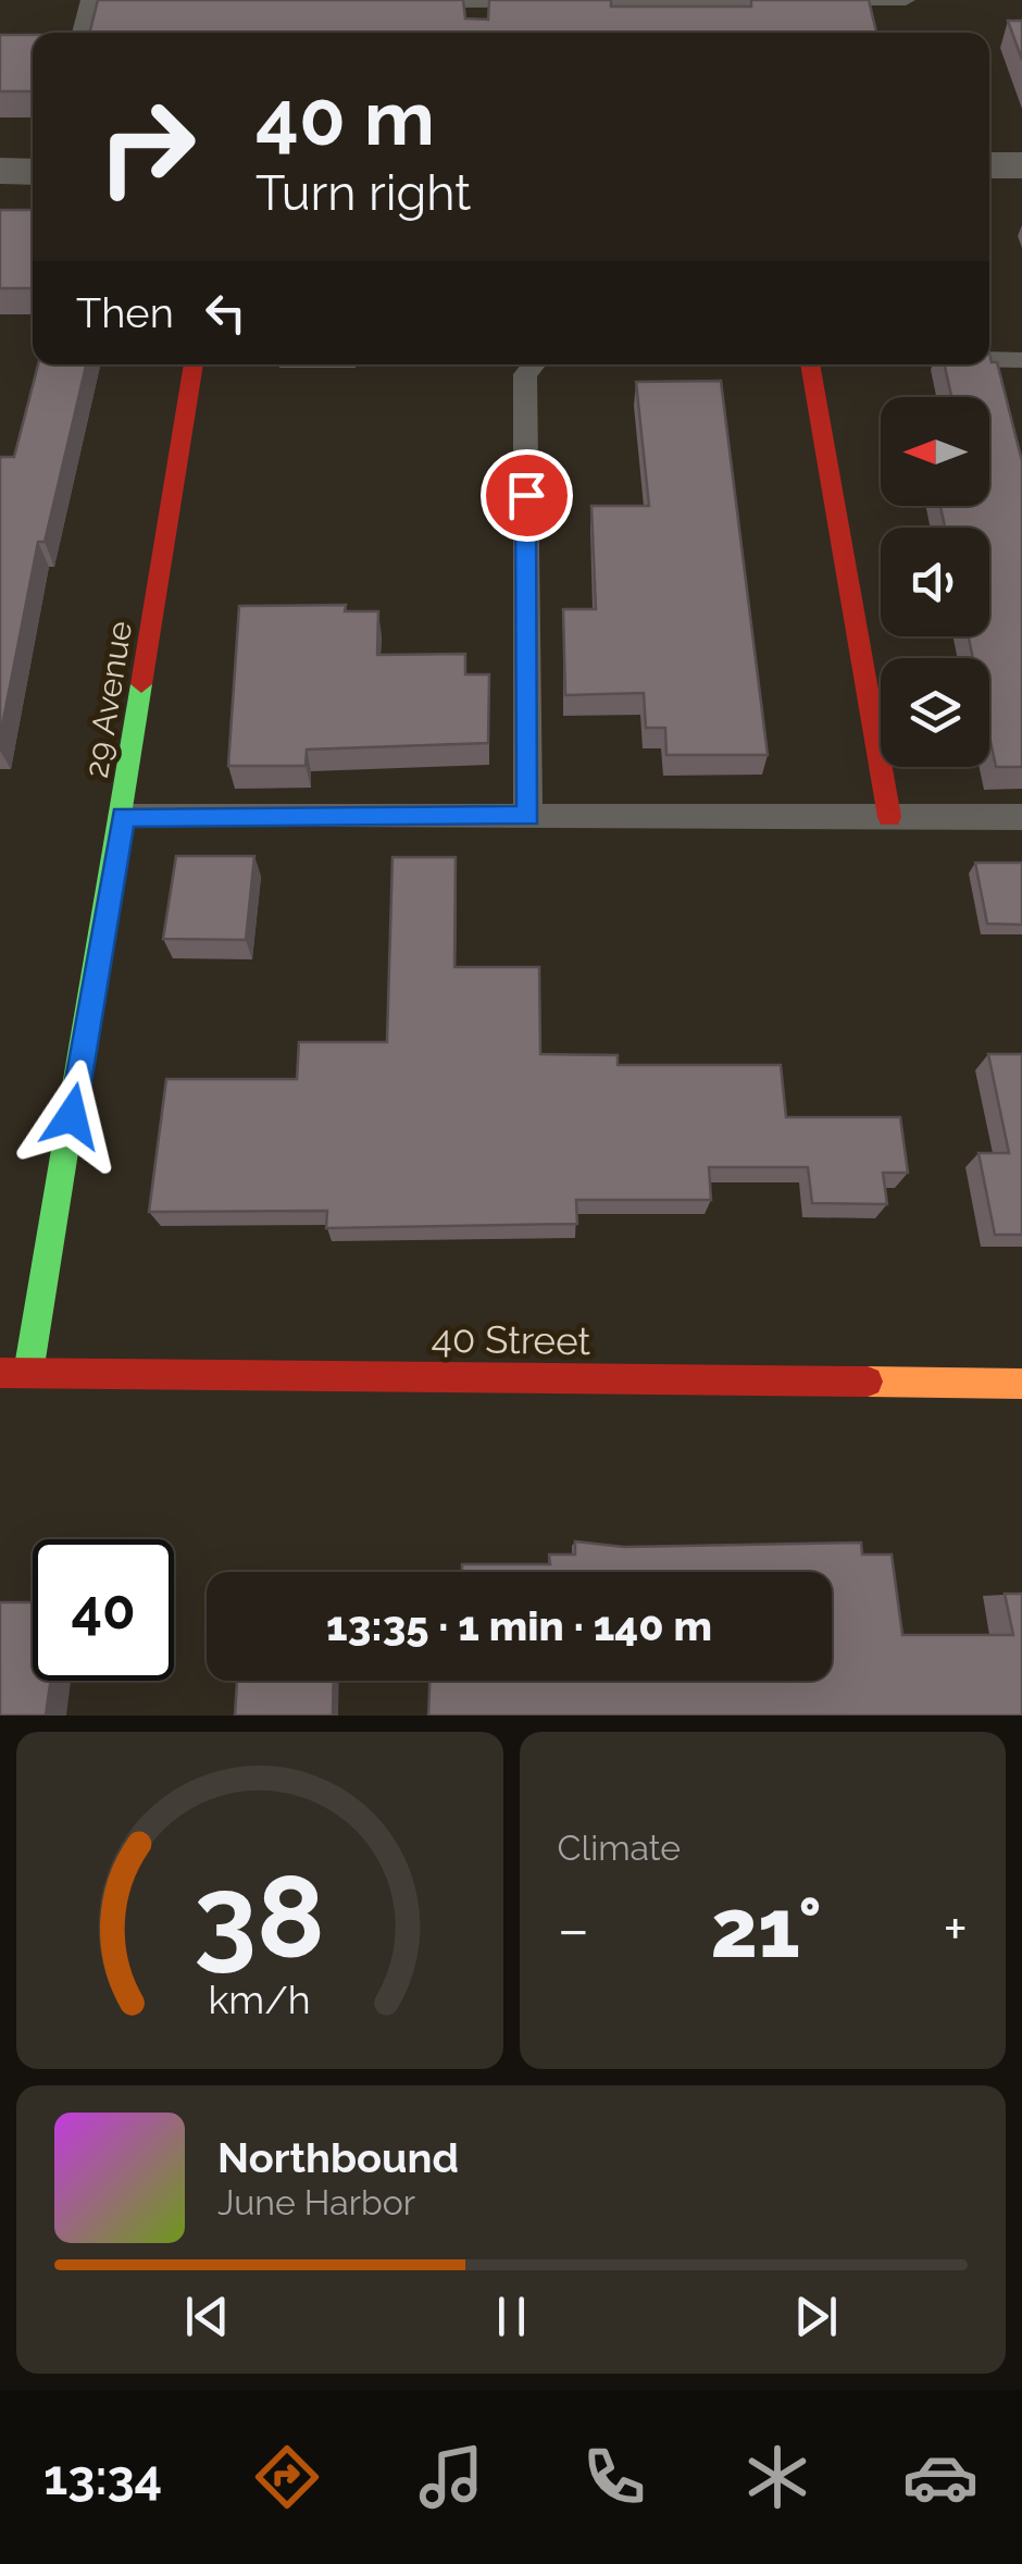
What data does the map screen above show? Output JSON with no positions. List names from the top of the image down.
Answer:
{
  "streets": {
    "street": ["29 Avenue", "40 Street"]
  },
  "crossings": [
    ["29 Avenue", "40 Street"]
  ],
  "north": "left",
  "page": {
    "turn": ["40 m", "Turn right"],
    "then": "Then",
    "limit": "40",
    "trip": "13:35 · 1 min · 140 m",
    "tile": "Climate",
    "heat": ["−", "21°", "+"],
    "song": ["Northbound", "June Harbor"],
    "tabs": "13:34",
    "gauge": ["38", "km/h"]
  }
}
